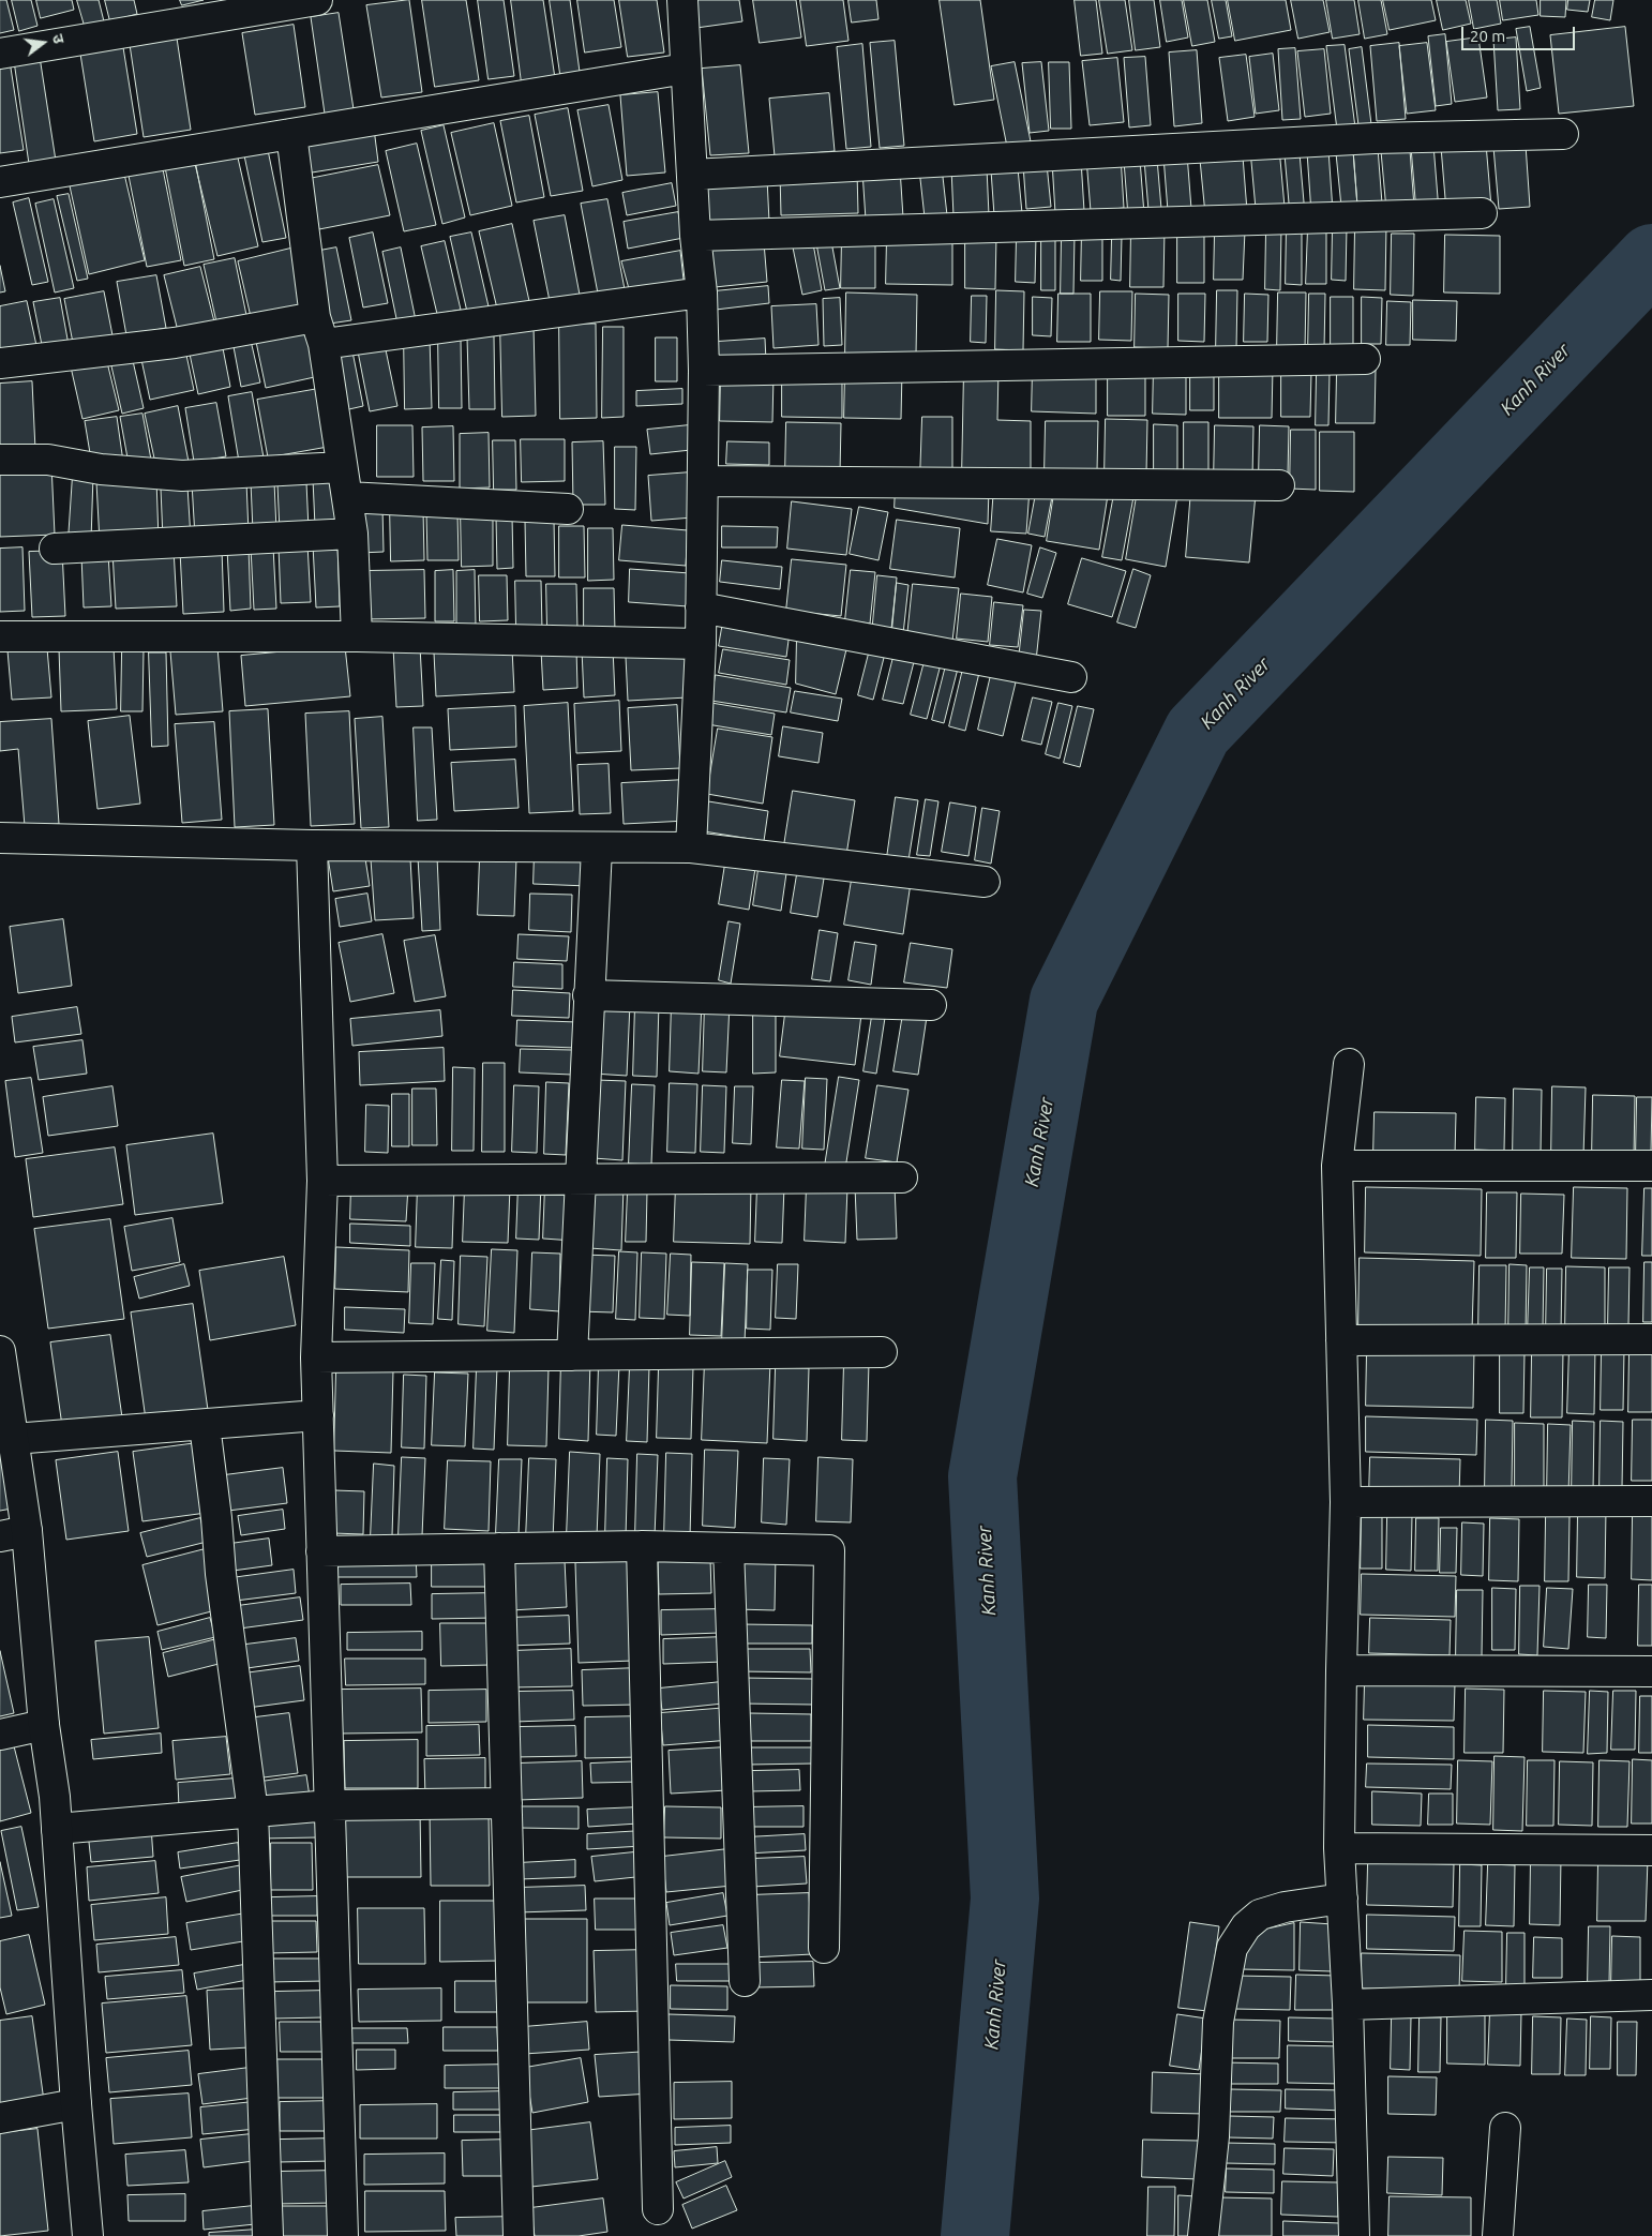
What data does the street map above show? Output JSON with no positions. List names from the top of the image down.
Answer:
{
  "water": ["Kanh River"],
  "scale_bar": "20 m",
  "north": "right"
}
